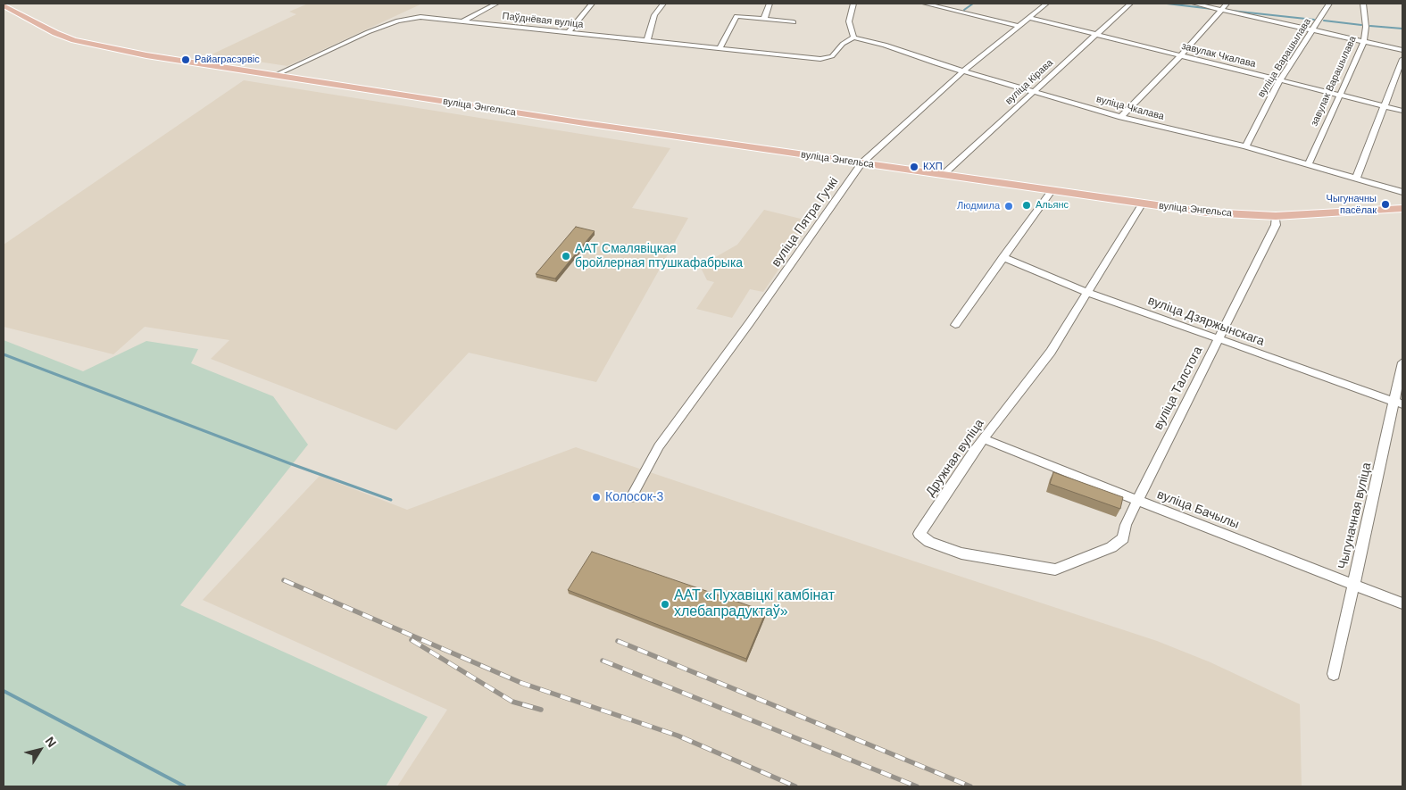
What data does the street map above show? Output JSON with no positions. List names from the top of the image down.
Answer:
{
  "streets": {
    "main road": ["вуліца Энгельса"],
    "street": [
      "Паўднёвая вуліца",
      "завулак Чкалава",
      "вуліца Варашылава",
      "завулак Варашылава",
      "вуліца Кірава",
      "вуліца Чкалава",
      "вуліца Пятра Гучкі",
      "вуліца Дзяржынскага",
      "вуліца Талстога",
      "Дружная вуліца",
      "вуліца Бачылы",
      "Чыгуначная вуліца"
    ]
  },
  "crossings": [
    ["Паўднёвая вуліца", "вуліца Энгельса"],
    ["Паўднёвая вуліца", "вуліца Чкалава"],
    ["завулак Чкалава", "вуліца Варашылава"],
    ["завулак Чкалава", "завулак Варашылава"],
    ["завулак Чкалава", "вуліца Кірава"],
    ["завулак Чкалава", "вуліца Пятра Гучкі"],
    ["вуліца Варашылава", "вуліца Чкалава"],
    ["завулак Варашылава", "вуліца Чкалава"],
    ["вуліца Кірава", "вуліца Энгельса"],
    ["вуліца Кірава", "вуліца Чкалава"],
    ["вуліца Энгельса", "вуліца Пятра Гучкі"],
    ["вуліца Энгельса", "вуліца Талстога"],
    ["вуліца Энгельса", "Дружная вуліца"],
    ["вуліца Чкалава", "вуліца Пятра Гучкі"],
    ["вуліца Дзяржынскага", "вуліца Талстога"],
    ["вуліца Дзяржынскага", "Дружная вуліца"],
    ["вуліца Дзяржынскага", "Чыгуначная вуліца"],
    ["вуліца Талстога", "Дружная вуліца"],
    ["вуліца Талстога", "вуліца Бачылы"],
    ["Дружная вуліца", "вуліца Бачылы"],
    ["вуліца Бачылы", "Чыгуначная вуліца"]
  ],
  "places": [
    "Райаграсэрвіс",
    "КХП",
    "Чыгуначны пасёлак",
    "Альянс",
    "Людмила",
    "ААТ Смалявіцкая бройлерная птушкафабрыка",
    "Колосок-3",
    "ААТ «Пухавіцкі камбінат хлебапрадуктаў»"
  ],
  "north": "top right"
}
